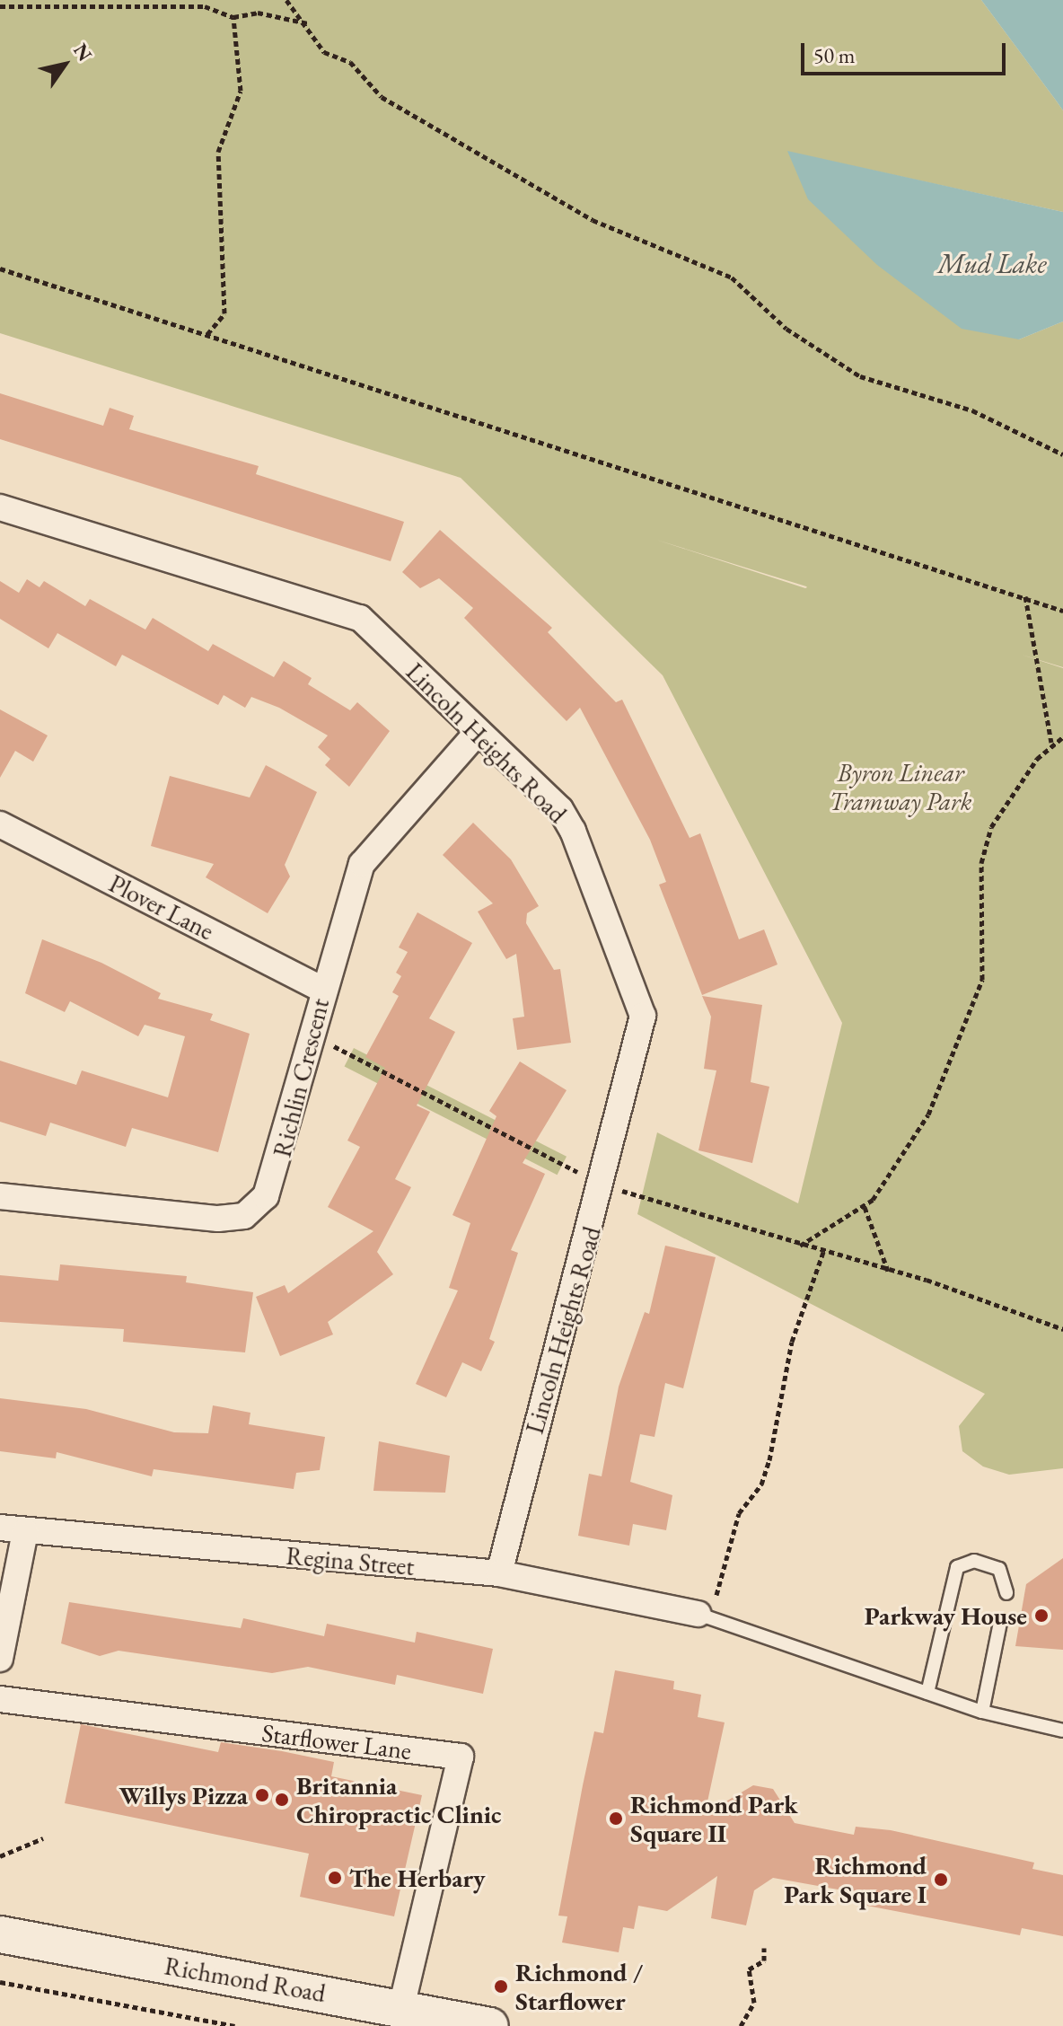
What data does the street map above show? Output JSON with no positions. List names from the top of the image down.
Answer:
{
  "streets": {
    "main road": ["Richmond Road"],
    "street": [
      "Lincoln Heights Road",
      "Plover Lane",
      "Richlin Crescent",
      "Regina Street",
      "Starflower Lane"
    ]
  },
  "crossings": [
    ["Lincoln Heights Road", "Richlin Crescent"],
    ["Lincoln Heights Road", "Regina Street"],
    ["Plover Lane", "Richlin Crescent"],
    ["Starflower Lane", "Richmond Road"]
  ],
  "water": ["Mud Lake"],
  "parks": ["Byron Linear Tramway Park"],
  "places": [
    "Parkway House",
    "Willys Pizza",
    "Britannia Chiropractic Clinic",
    "Richmond Park Square II",
    "The Herbary",
    "Richmond Park Square I",
    "Richmond / Starflower"
  ],
  "scale_bar": "50 m",
  "north": "top right"
}
